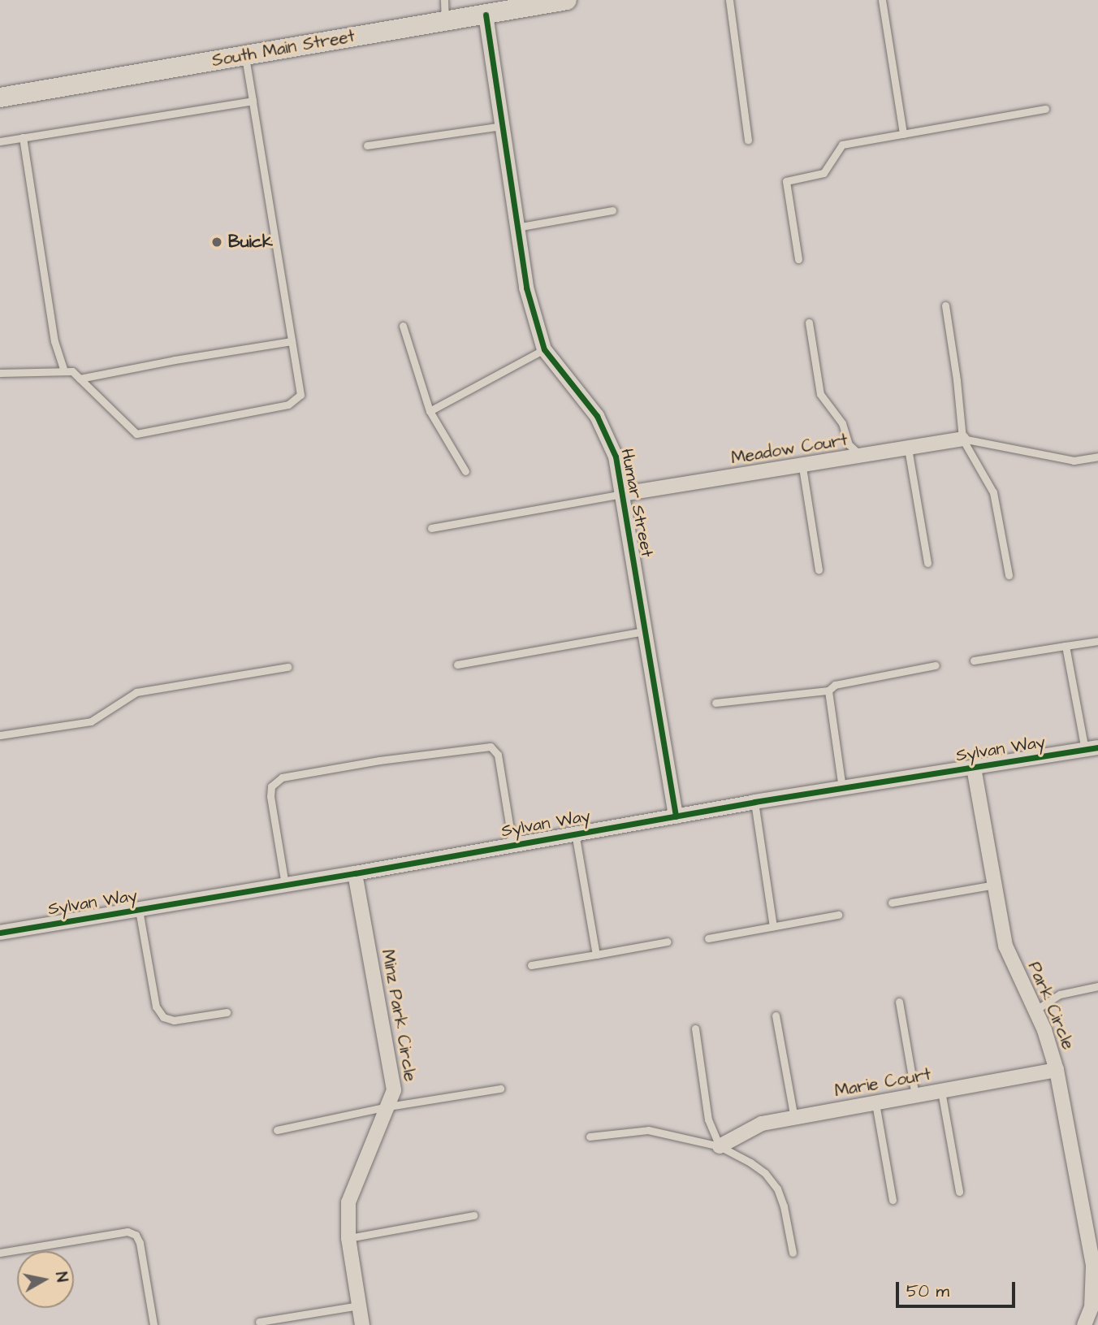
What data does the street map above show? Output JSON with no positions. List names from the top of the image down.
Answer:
{
  "streets": {
    "main road": ["South Main Street"],
    "street": [
      "Meadow Court",
      "Humar Street",
      "Sylvan Way",
      "Park Circle",
      "Minz Park Circle",
      "Marie Court"
    ]
  },
  "crossings": [
    ["South Main Street", "Humar Street"],
    ["Meadow Court", "Humar Street"],
    ["Humar Street", "Sylvan Way"],
    ["Sylvan Way", "Park Circle"],
    ["Sylvan Way", "Minz Park Circle"],
    ["Park Circle", "Marie Court"]
  ],
  "places": ["Buick"],
  "scale_bar": "50 m",
  "north": "right"
}
